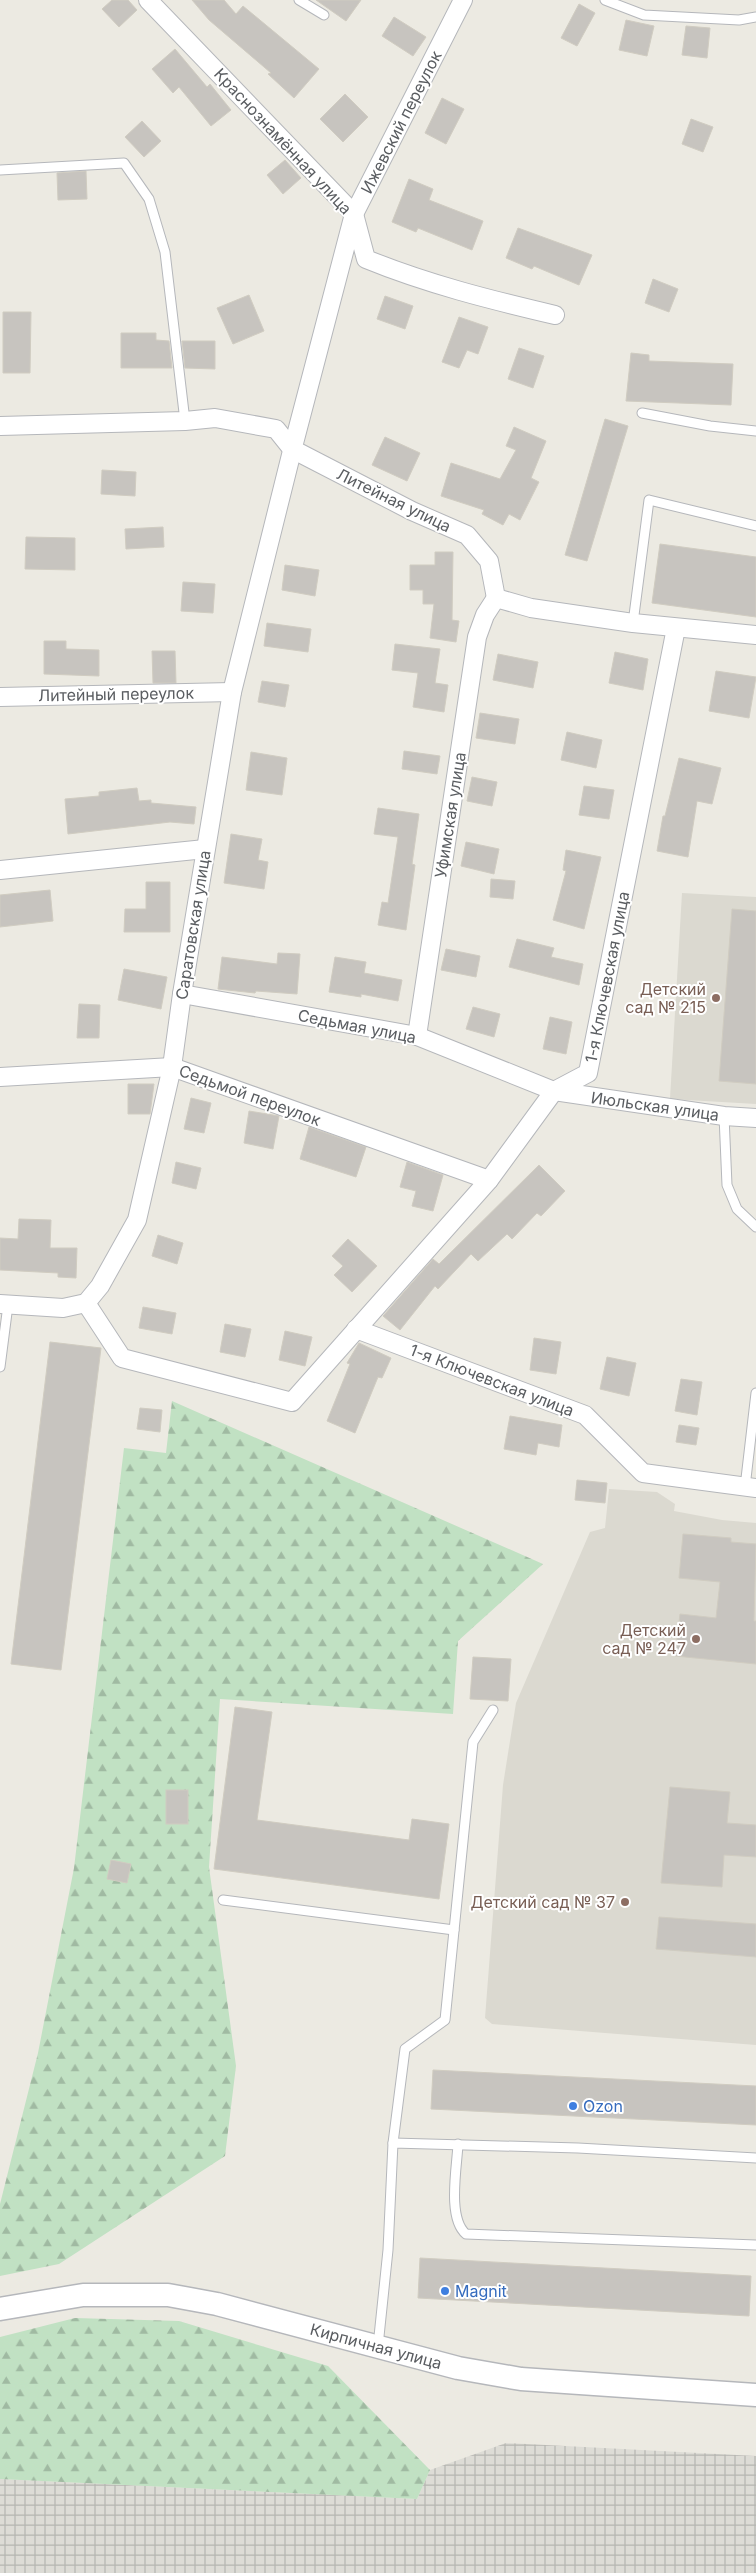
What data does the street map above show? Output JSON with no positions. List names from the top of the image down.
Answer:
{
  "streets": {
    "street": [
      "Ижевский переулок",
      "Краснознамённая улица",
      "Литейная улица",
      "Литейный переулок",
      "Уфимская улица",
      "Саратовская улица",
      "1-я Ключевская улица",
      "Седьмая улица",
      "Седьмой переулок",
      "Июльская улица",
      "Кирпичная улица"
    ]
  },
  "crossings": [
    ["Ижевский переулок", "Краснознамённая улица"],
    ["Ижевский переулок", "Литейная улица"],
    ["Ижевский переулок", "Саратовская улица"],
    ["Литейная улица", "Уфимская улица"],
    ["Литейная улица", "Саратовская улица"],
    ["Литейный переулок", "Саратовская улица"],
    ["Уфимская улица", "Седьмая улица"],
    ["Саратовская улица", "1-я Ключевская улица"],
    ["Саратовская улица", "Седьмая улица"],
    ["Саратовская улица", "Седьмой переулок"],
    ["1-я Ключевская улица", "Седьмая улица"],
    ["1-я Ключевская улица", "Седьмой переулок"],
    ["1-я Ключевская улица", "Июльская улица"],
    ["Седьмая улица", "Июльская улица"]
  ],
  "places": [
    "Детский сад № 215",
    "Детский сад № 247",
    "Детский сад № 37",
    "Ozon",
    "Magnit"
  ]
}
